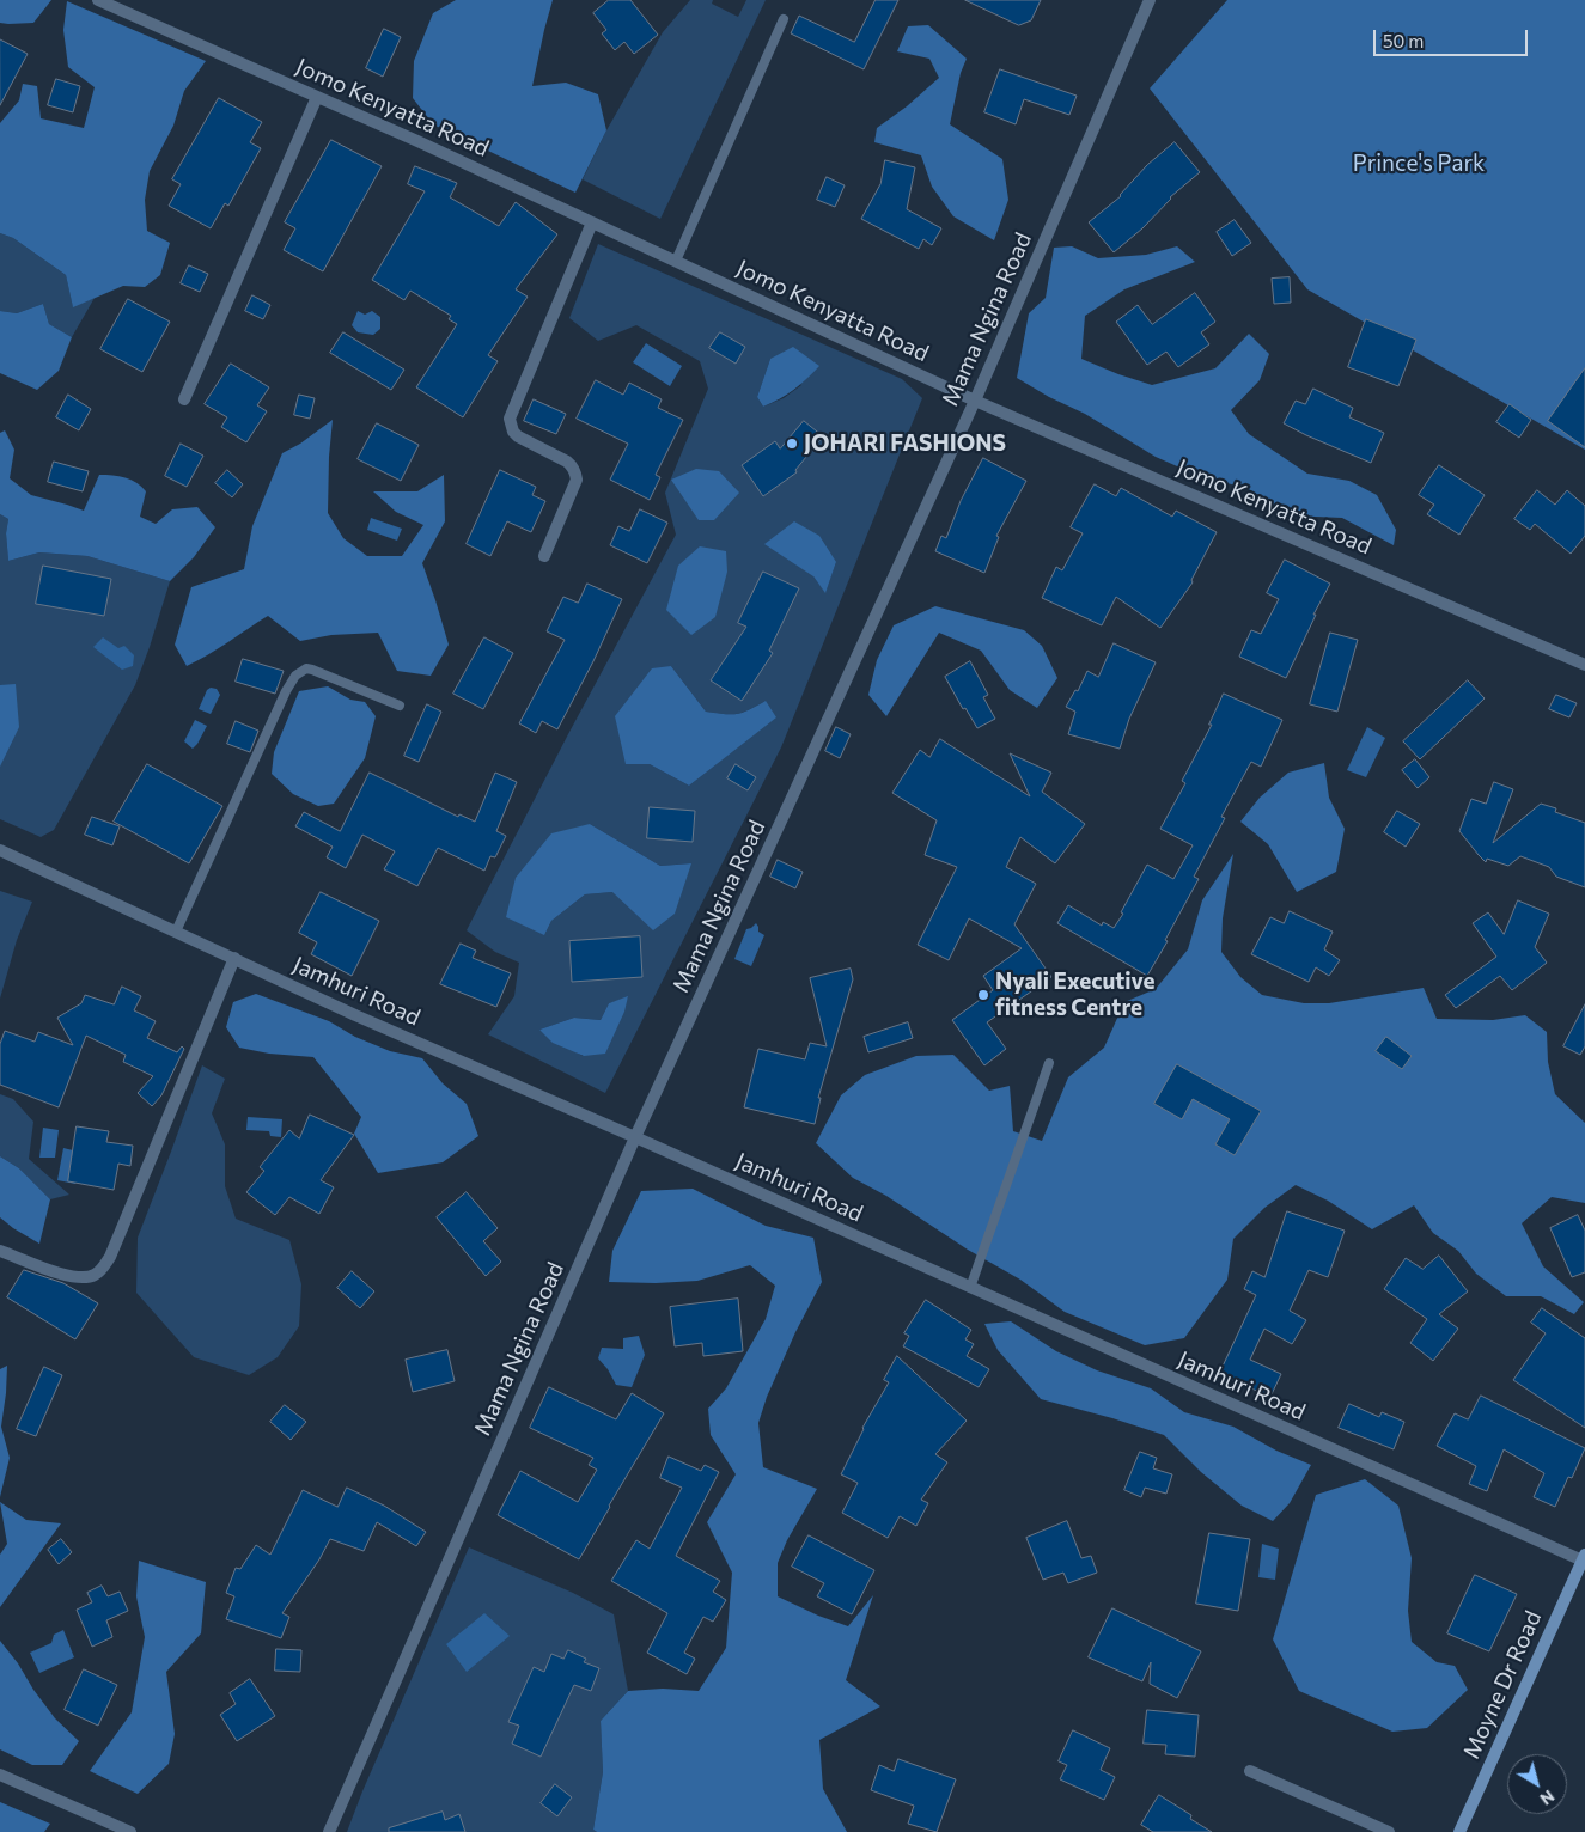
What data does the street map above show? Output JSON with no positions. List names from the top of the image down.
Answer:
{
  "streets": {
    "main road": ["Moyne Dr Road"],
    "street": ["Jomo Kenyatta Road", "Mama Ngina Road", "Jamhuri Road"]
  },
  "crossings": [
    ["Jomo Kenyatta Road", "Mama Ngina Road"],
    ["Mama Ngina Road", "Jamhuri Road"],
    ["Jamhuri Road", "Moyne Dr Road"]
  ],
  "parks": ["Prince's Park"],
  "places": ["JOHARI FASHIONS", "Nyali Executive fitness Centre"],
  "scale_bar": "50 m",
  "north": "bottom right"
}
